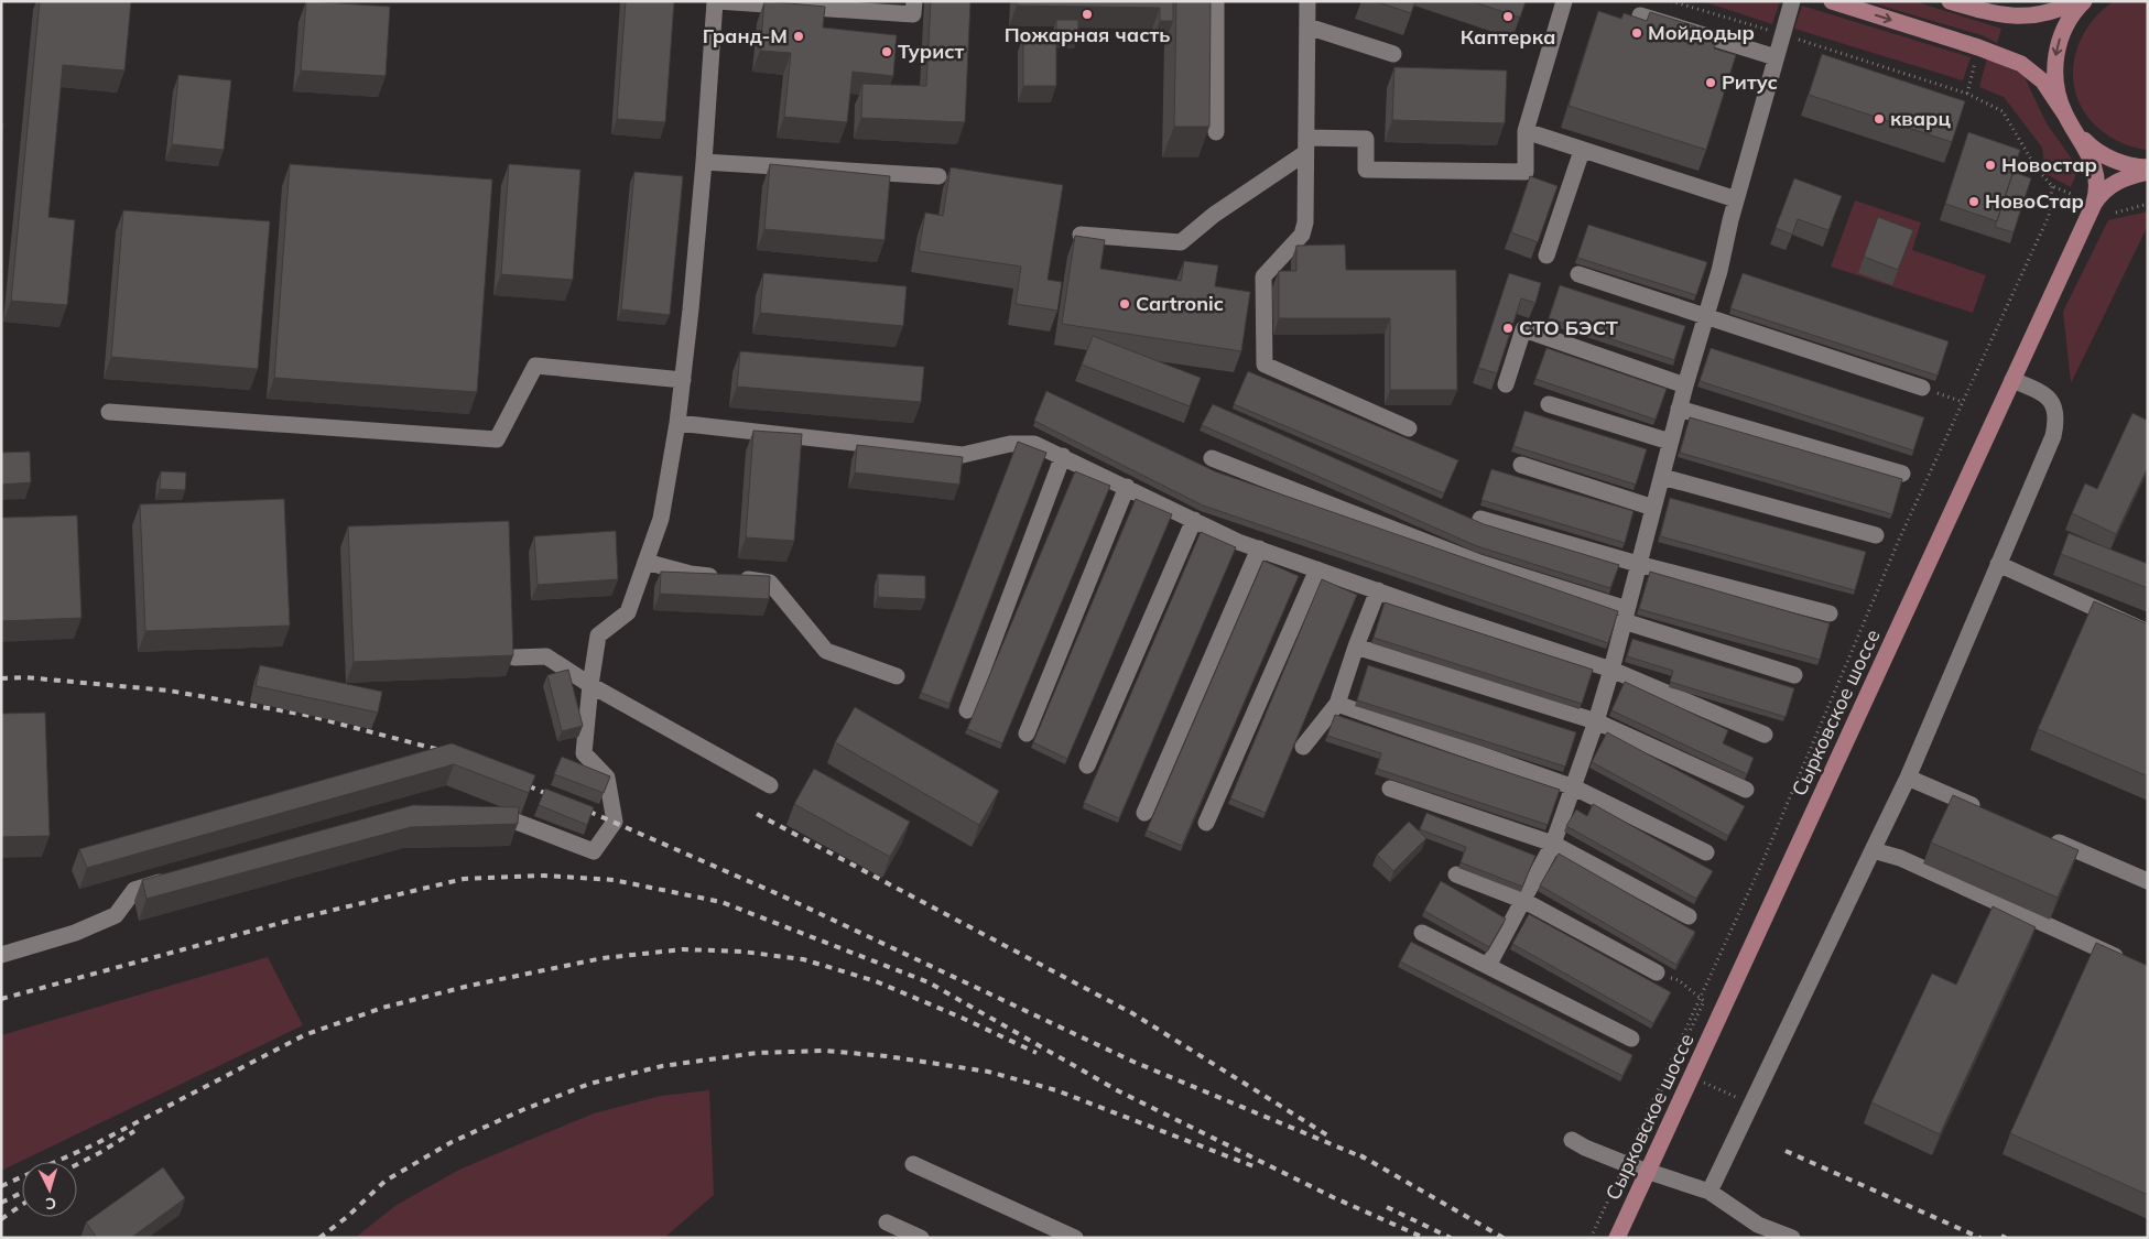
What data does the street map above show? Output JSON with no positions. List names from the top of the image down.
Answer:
{
  "streets": {
    "main road": ["Сырковское шоссе"]
  },
  "places": [
    "Пожарная часть",
    "Каптерка",
    "Мойдодыр",
    "Гранд-М",
    "Турист",
    "Ритус",
    "кварц",
    "Новостар",
    "НовоСтар",
    "Cartronic",
    "СТО БЭСТ"
  ],
  "north": "bottom"
}
